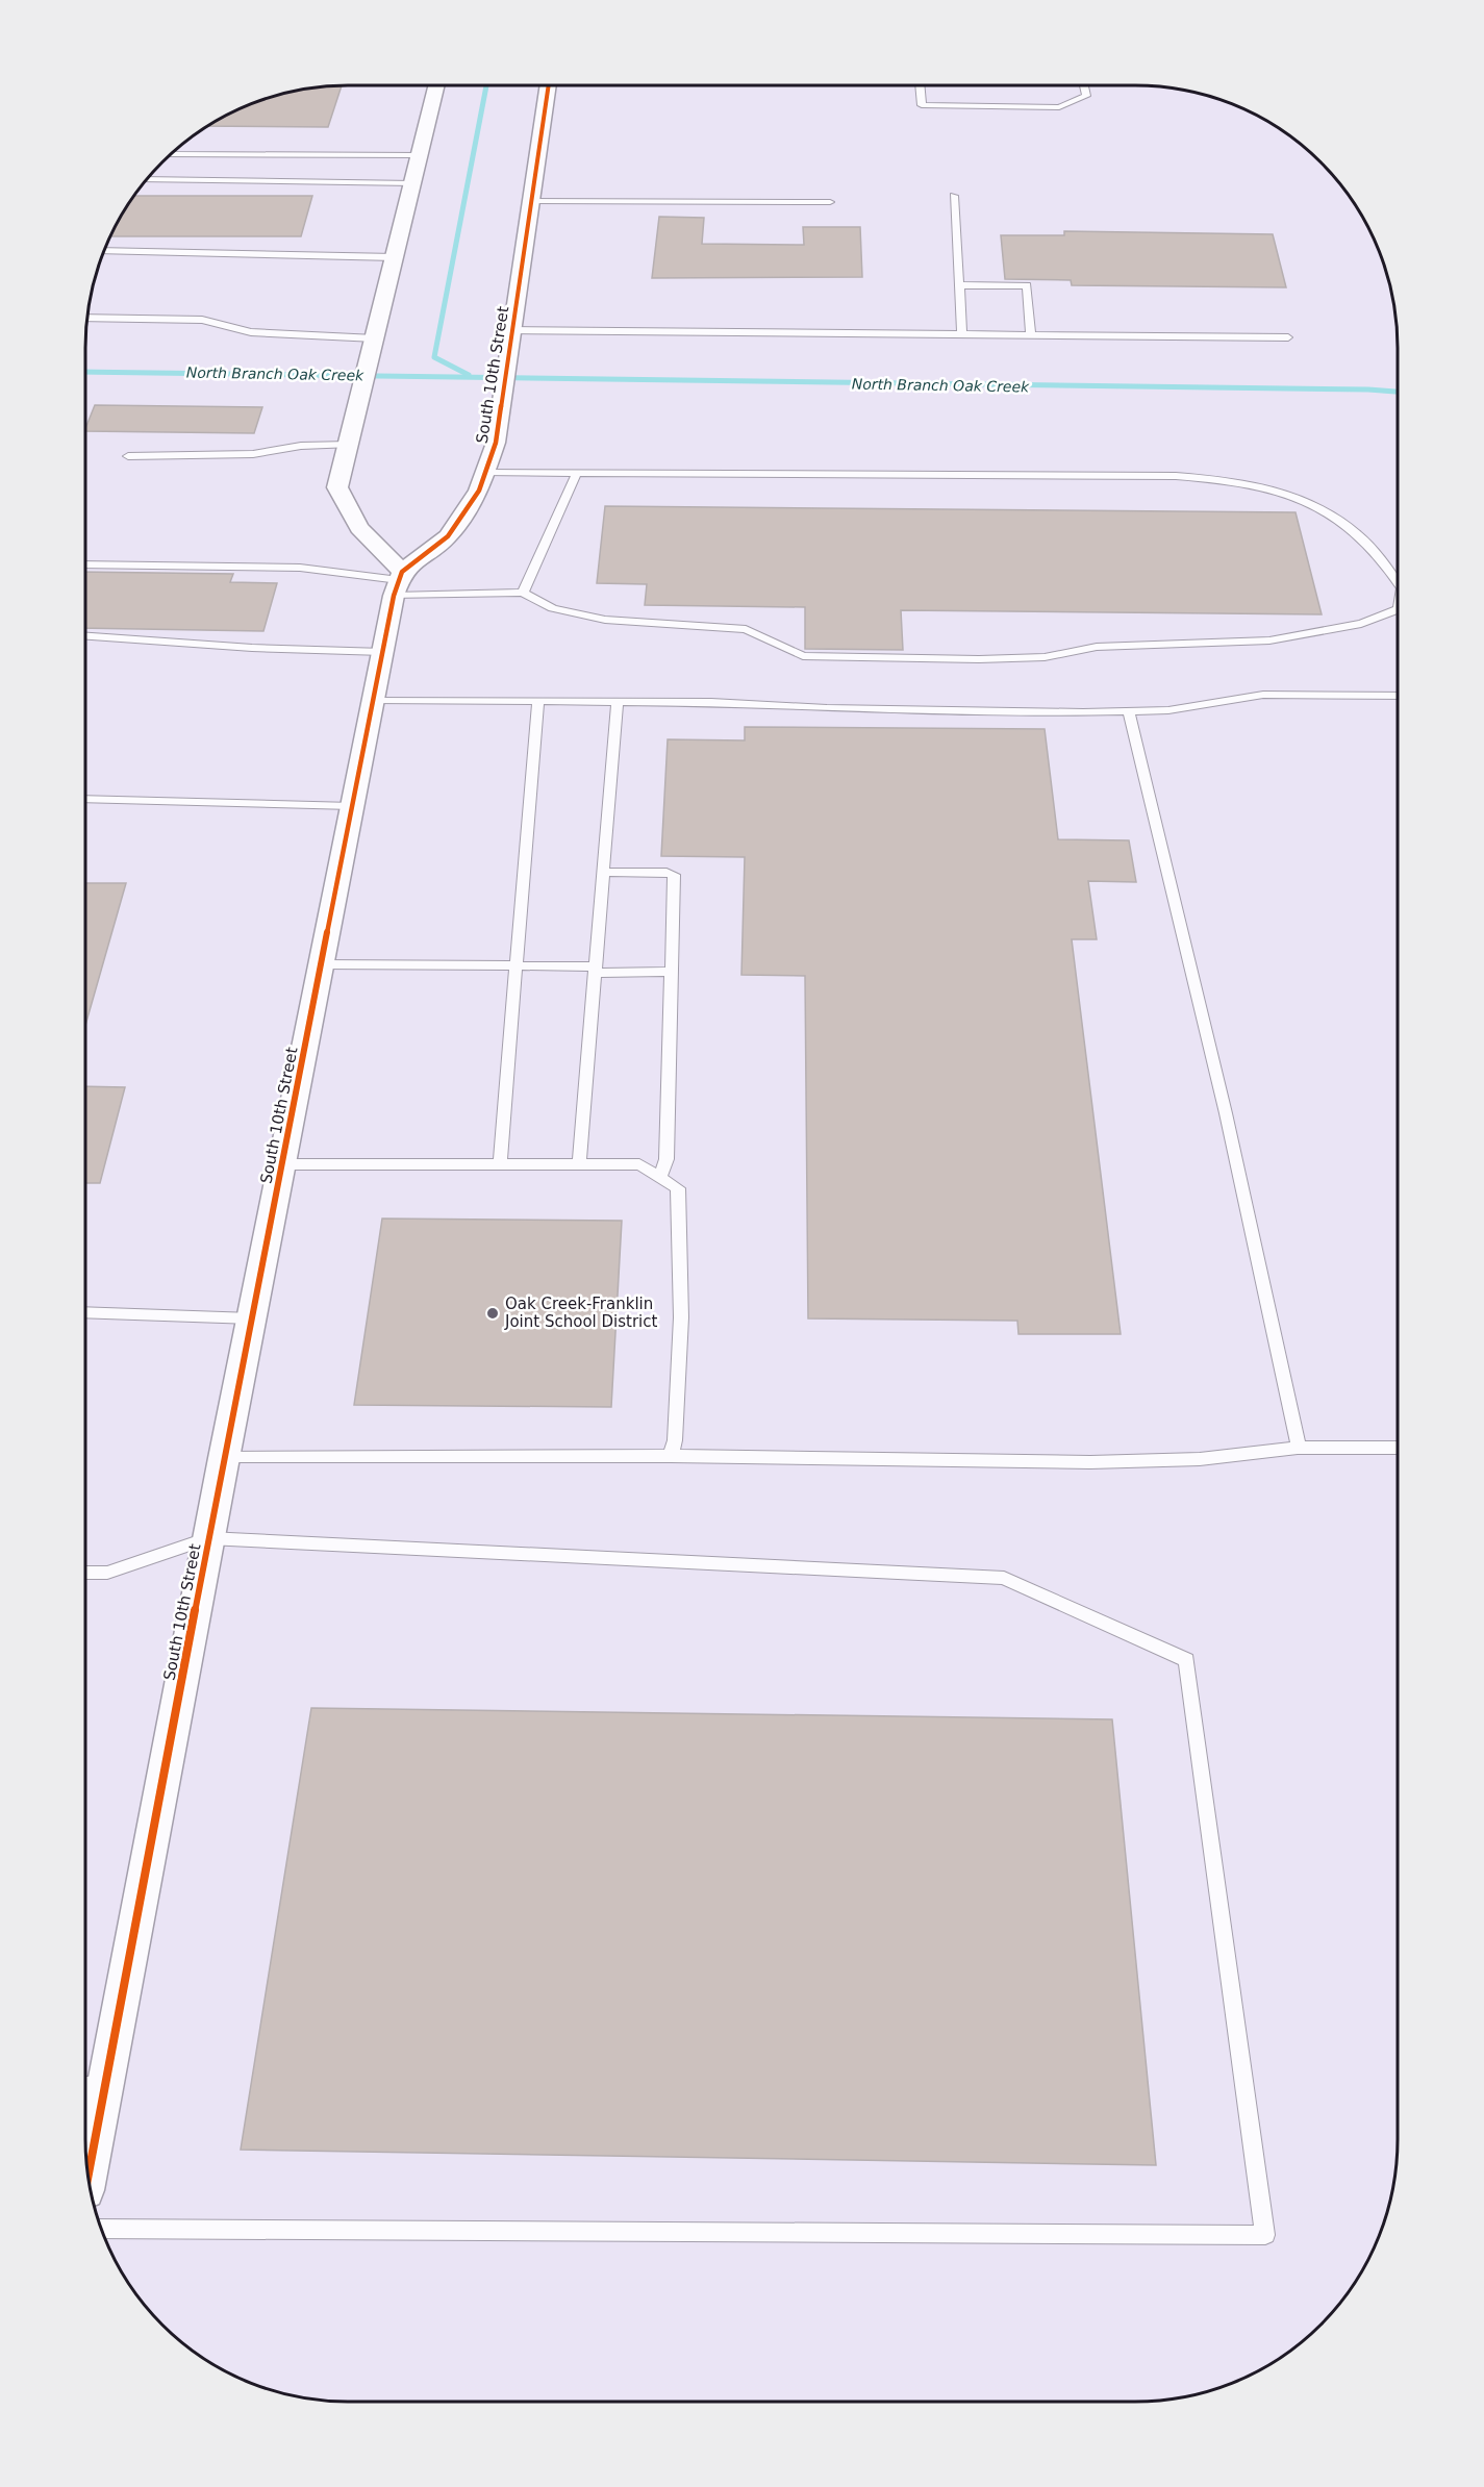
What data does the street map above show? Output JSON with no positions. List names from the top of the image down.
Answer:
{
  "streets": {
    "street": ["South 10th Street"]
  },
  "water": ["North Branch Oak Creek"],
  "places": ["Oak Creek-Franklin Joint School District"]
}
